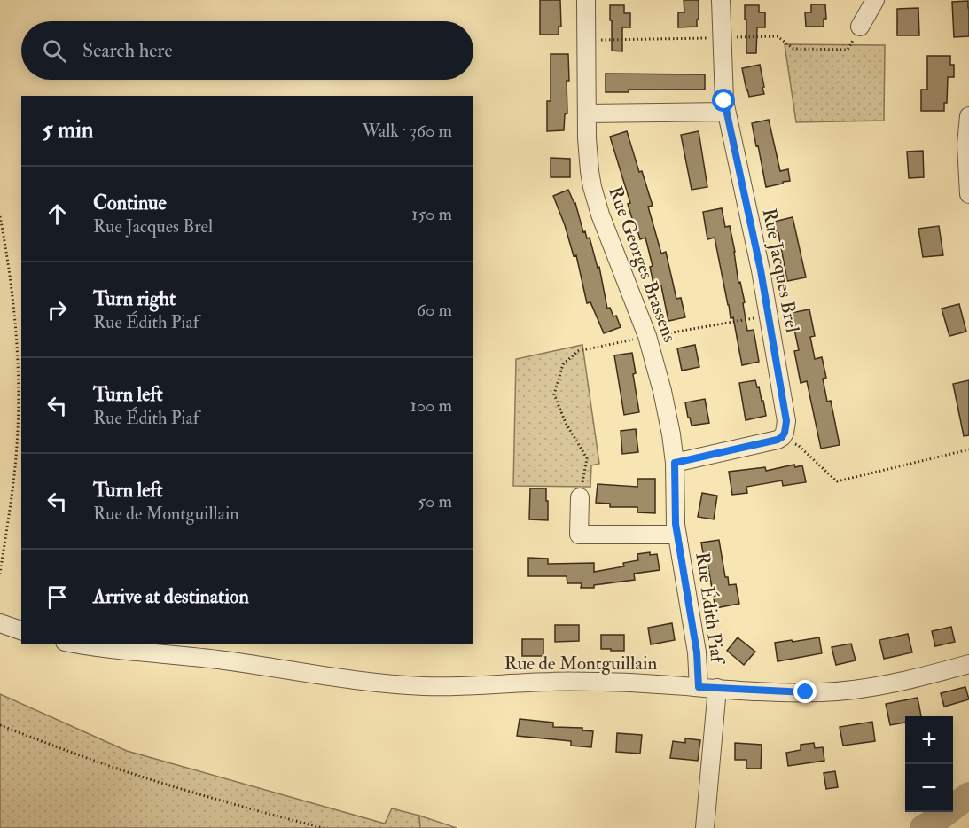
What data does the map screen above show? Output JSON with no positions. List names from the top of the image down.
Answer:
{
  "streets": {
    "street": [
      "Rue Georges Brassens",
      "Rue Jacques Brel",
      "Rue Édith Piaf",
      "Rue de Montguillain"
    ]
  },
  "crossings": [
    ["Rue Georges Brassens", "Rue Édith Piaf"],
    ["Rue Édith Piaf", "Rue de Montguillain"]
  ],
  "page": {
    "search": "Search here",
    "heading": ["5 min", "Walk · 360 m"],
    "list": [
      ["Continue", "Rue Jacques Brel", "150 m"],
      ["Turn right", "Rue Édith Piaf", "60 m"],
      ["Turn left", "Rue Édith Piaf", "100 m"],
      ["Turn left", "Rue de Montguillain", "50 m"],
      "Arrive at destination"
    ],
    "map_buttons": ["+", "−"]
  }
}
